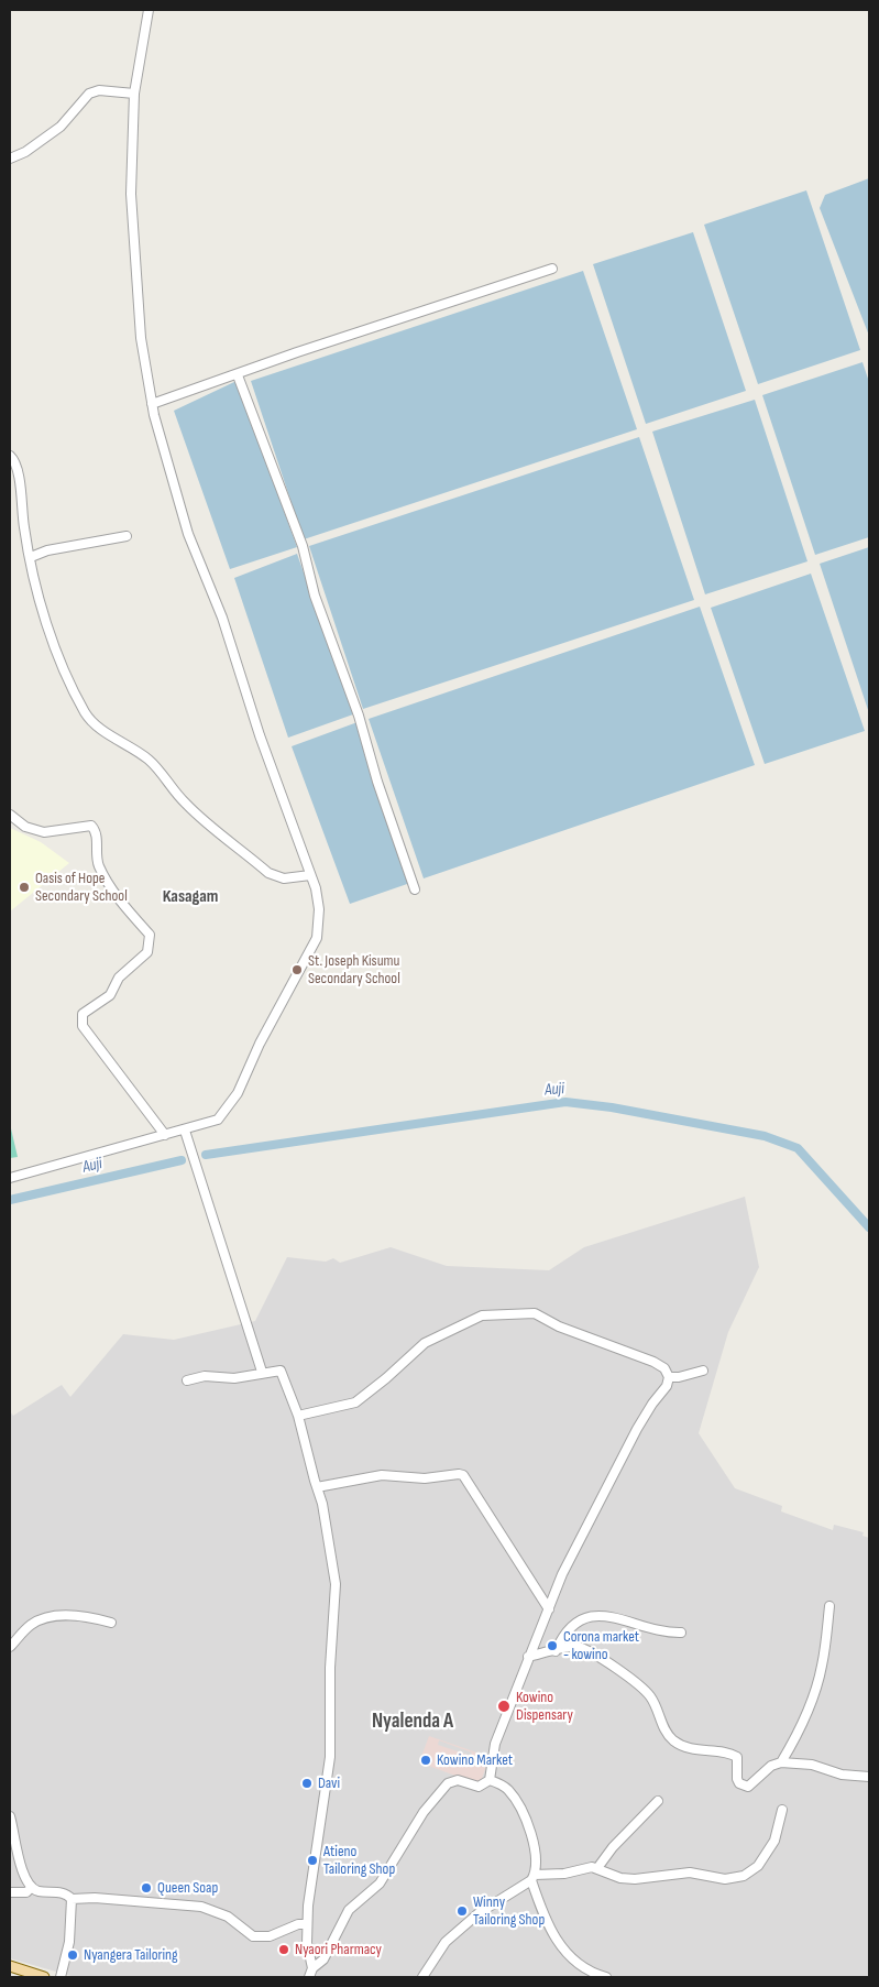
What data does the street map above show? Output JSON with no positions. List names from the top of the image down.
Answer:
{
  "districts": ["Kasagam", "Nyalenda A"],
  "water": ["Auji"],
  "places": [
    "Oasis of Hope Secondary School",
    "St. Joseph Kisumu Secondary School",
    "Corona market - kowino",
    "Kowino Dispensary",
    "Kowino Market",
    "Davi",
    "Atieno Tailoring Shop",
    "Queen Soap",
    "Winny Tailoring Shop",
    "Nyaori Pharmacy",
    "Nyangera Tailoring"
  ]
}
